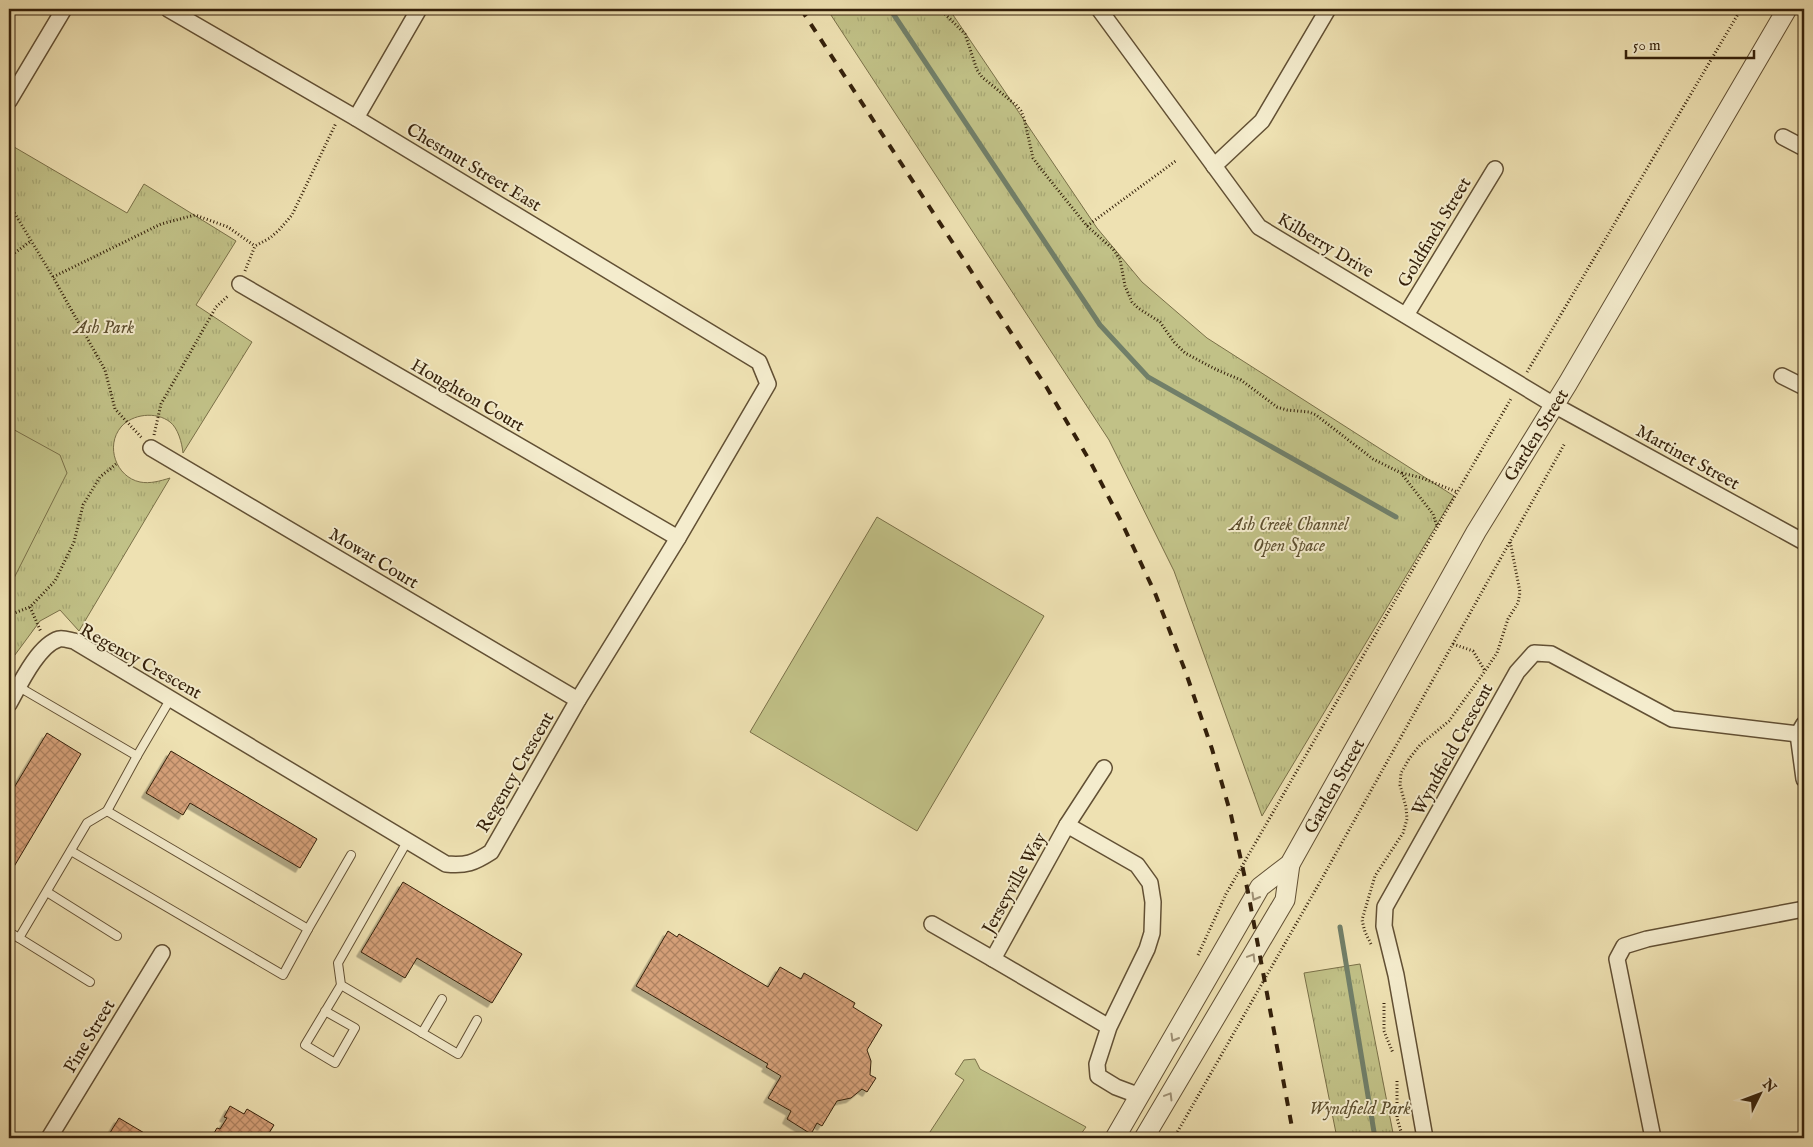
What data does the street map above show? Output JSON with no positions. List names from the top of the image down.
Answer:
{
  "streets": {
    "street": [
      "Chestnut Street East",
      "Goldfinch Street",
      "Kilberry Drive",
      "Houghton Court",
      "Garden Street",
      "Martinet Street",
      "Mowat Court",
      "Regency Crescent",
      "Wyndfield Crescent",
      "Jerseyville Way",
      "Pine Street"
    ]
  },
  "crossings": [
    ["Chestnut Street East", "Regency Crescent"],
    ["Goldfinch Street", "Kilberry Drive"],
    ["Kilberry Drive", "Garden Street"],
    ["Kilberry Drive", "Martinet Street"],
    ["Houghton Court", "Regency Crescent"],
    ["Garden Street", "Martinet Street"],
    ["Garden Street", "Jerseyville Way"],
    ["Mowat Court", "Regency Crescent"]
  ],
  "parks": ["Ash Park", "Ash Creek Channel Open Space", "Wyndfield Park"],
  "scale_bar": "50 m",
  "north": "top right"
}
